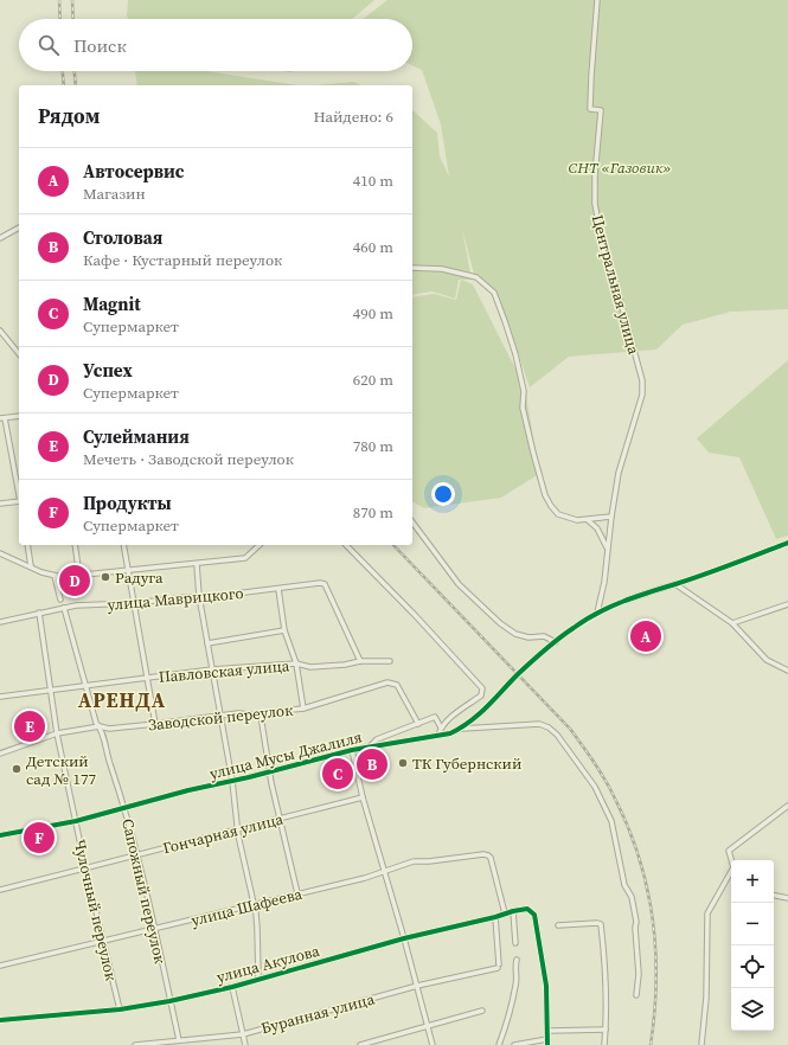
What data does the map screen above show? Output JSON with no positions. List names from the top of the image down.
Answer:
{
  "streets": {
    "street": [
      "Центральная улица",
      "улица Маврицкого",
      "Павловская улица",
      "Заводской переулок",
      "улица Мусы Джалиля",
      "Гончарная улица",
      "Сапожный переулок",
      "улица Шафеева",
      "Чулочный переулок",
      "улица Акулова",
      "Буранная улица"
    ]
  },
  "crossings": [
    ["улица Маврицкого", "Павловская улица"],
    ["улица Маврицкого", "Сапожный переулок"],
    ["улица Маврицкого", "Чулочный переулок"],
    ["Павловская улица", "Сапожный переулок"],
    ["Павловская улица", "Чулочный переулок"],
    ["Заводской переулок", "Сапожный переулок"],
    ["улица Мусы Джалиля", "Сапожный переулок"],
    ["улица Мусы Джалиля", "Чулочный переулок"],
    ["Гончарная улица", "Сапожный переулок"],
    ["Гончарная улица", "Чулочный переулок"],
    ["Сапожный переулок", "улица Шафеева"],
    ["Сапожный переулок", "улица Акулова"],
    ["Сапожный переулок", "Буранная улица"],
    ["улица Шафеева", "Чулочный переулок"],
    ["улица Шафеева", "улица Акулова"],
    ["Чулочный переулок", "улица Акулова"],
    ["улица Акулова", "Буранная улица"]
  ],
  "districts": ["АРЕНДА"],
  "parks": ["СНТ «Газовик»"],
  "places": ["Радуга", "ТК Губернский", "Детский сад № 177"],
  "page": {
    "search": "Поиск",
    "heading": ["Рядом", "Найдено: 6"],
    "list": [
      {
        "mark": "A",
        "name": "Автосервис",
        "note": "Магазин",
        "value": "410 m"
      },
      {
        "mark": "B",
        "name": "Столовая",
        "note": "Кафе · Кустарный переулок",
        "value": "460 m"
      },
      {
        "mark": "C",
        "name": "Magnit",
        "note": "Супермаркет",
        "value": "490 m"
      },
      {
        "mark": "D",
        "name": "Успех",
        "note": "Супермаркет",
        "value": "620 m"
      },
      {
        "mark": "E",
        "name": "Сулеймания",
        "note": "Мечеть · Заводской переулок",
        "value": "780 m"
      },
      {
        "mark": "F",
        "name": "Продукты",
        "note": "Супермаркет",
        "value": "870 m"
      }
    ],
    "pins": [
      "D",
      "A",
      "E",
      "B",
      "C",
      "F"
    ],
    "map_buttons": ["+", "−"]
  }
}
